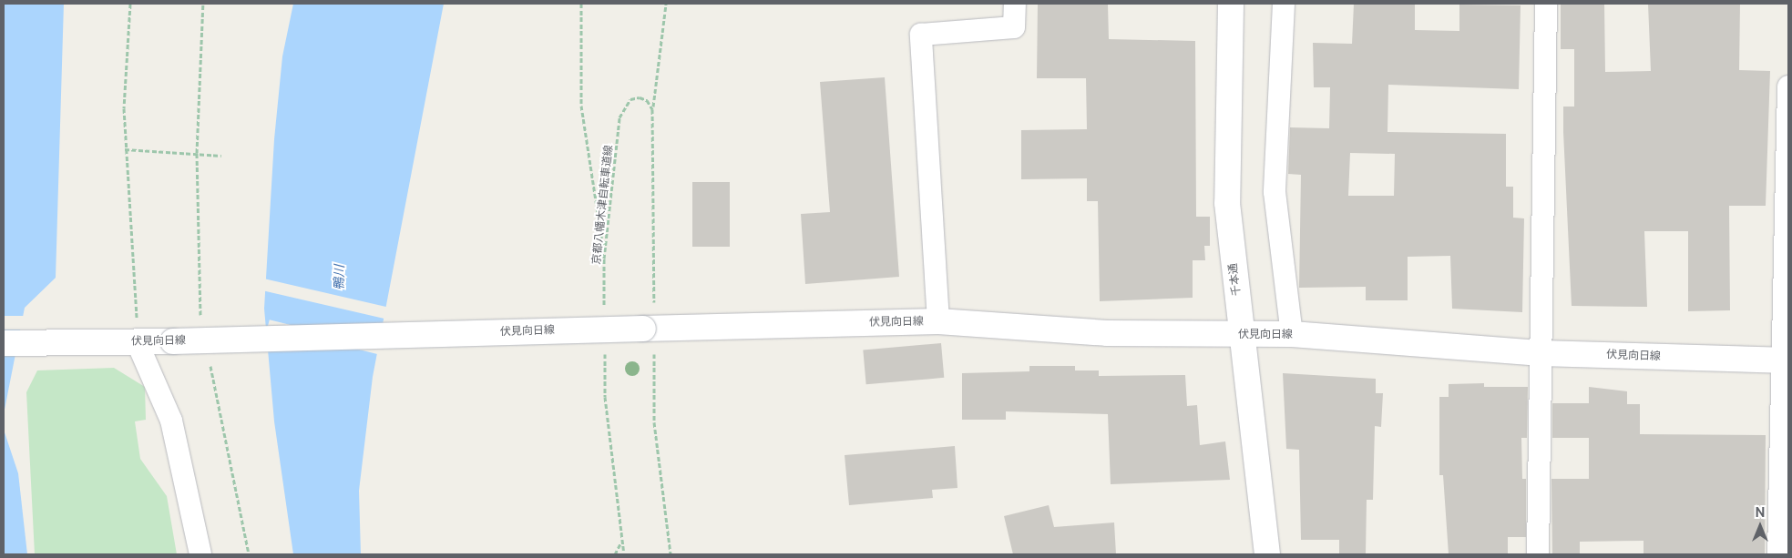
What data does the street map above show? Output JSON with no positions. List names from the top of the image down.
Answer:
{
  "streets": {
    "main road": ["千本通", "伏見向日線"],
    "path": ["京都八幡木津自転車道線"]
  },
  "crossings": [
    ["千本通", "伏見向日線"]
  ],
  "water": ["鴨川"],
  "north": "top"
}
